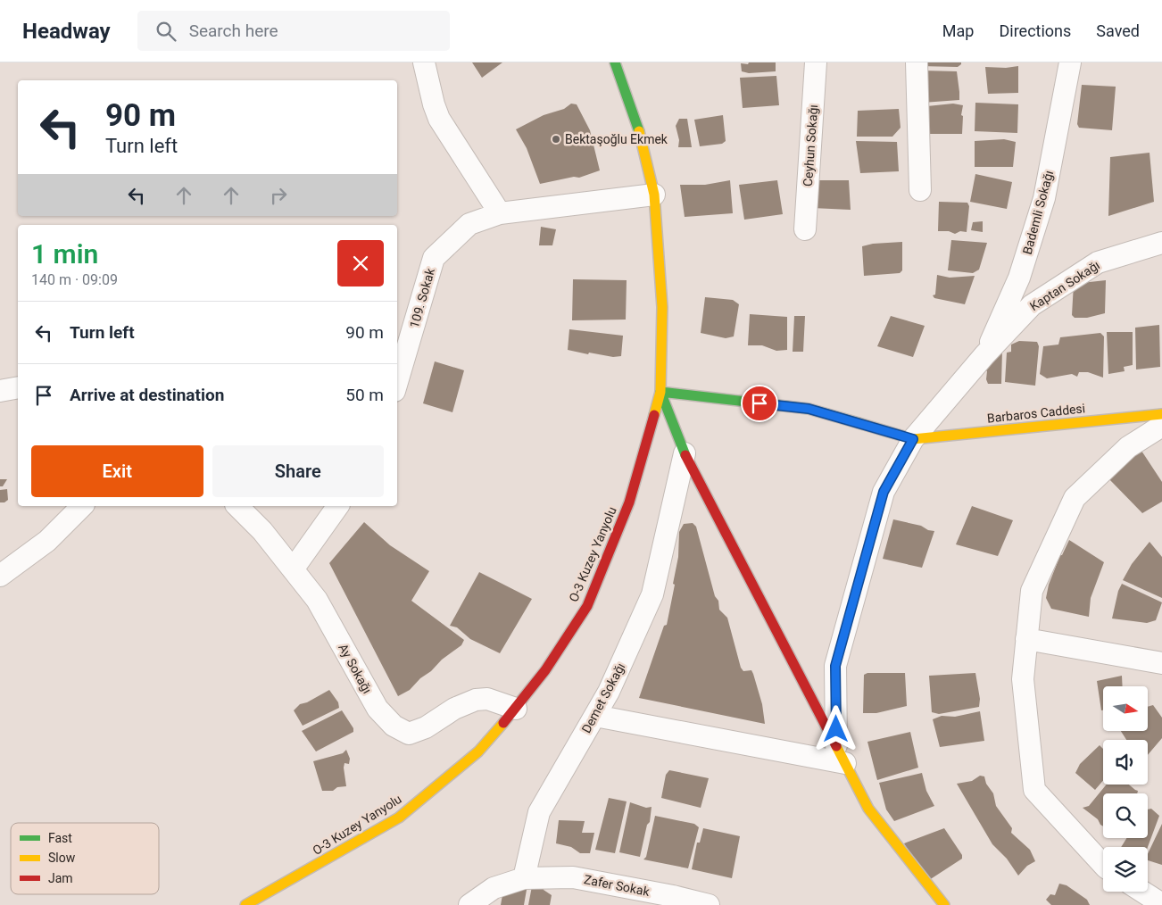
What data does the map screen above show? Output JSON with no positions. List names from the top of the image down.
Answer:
{
  "streets": {
    "street": [
      "Ceyhun Sokağı",
      "Bademli Sokağı",
      "Kaptan Sokağı",
      "109. Sokak",
      "Barbaros Caddesi",
      "O-3 Kuzey Yanyolu",
      "Ay Sokağı",
      "Demet Sokağı",
      "Zafer Sokak"
    ]
  },
  "crossings": [
    ["Bademli Sokağı", "Kaptan Sokağı"],
    ["109. Sokak", "O-3 Kuzey Yanyolu"],
    ["O-3 Kuzey Yanyolu", "Ay Sokağı"],
    ["Demet Sokağı", "Zafer Sokak"]
  ],
  "places": ["Bektaşoğlu Ekmek"],
  "legend": ["Fast", "Slow", "Jam"],
  "north": "right",
  "page": {
    "header": "Headway",
    "search": "Search here",
    "nav": ["Map", "Directions", "Saved"],
    "turn": ["90 m", "Turn left"],
    "heading": ["1 min", "140 m · 09:09"],
    "list": [
      {
        "name": "Turn left",
        "value": "90 m"
      },
      {
        "name": "Arrive at destination",
        "value": "50 m"
      }
    ],
    "buttons": ["Exit", "Share"]
  }
}
